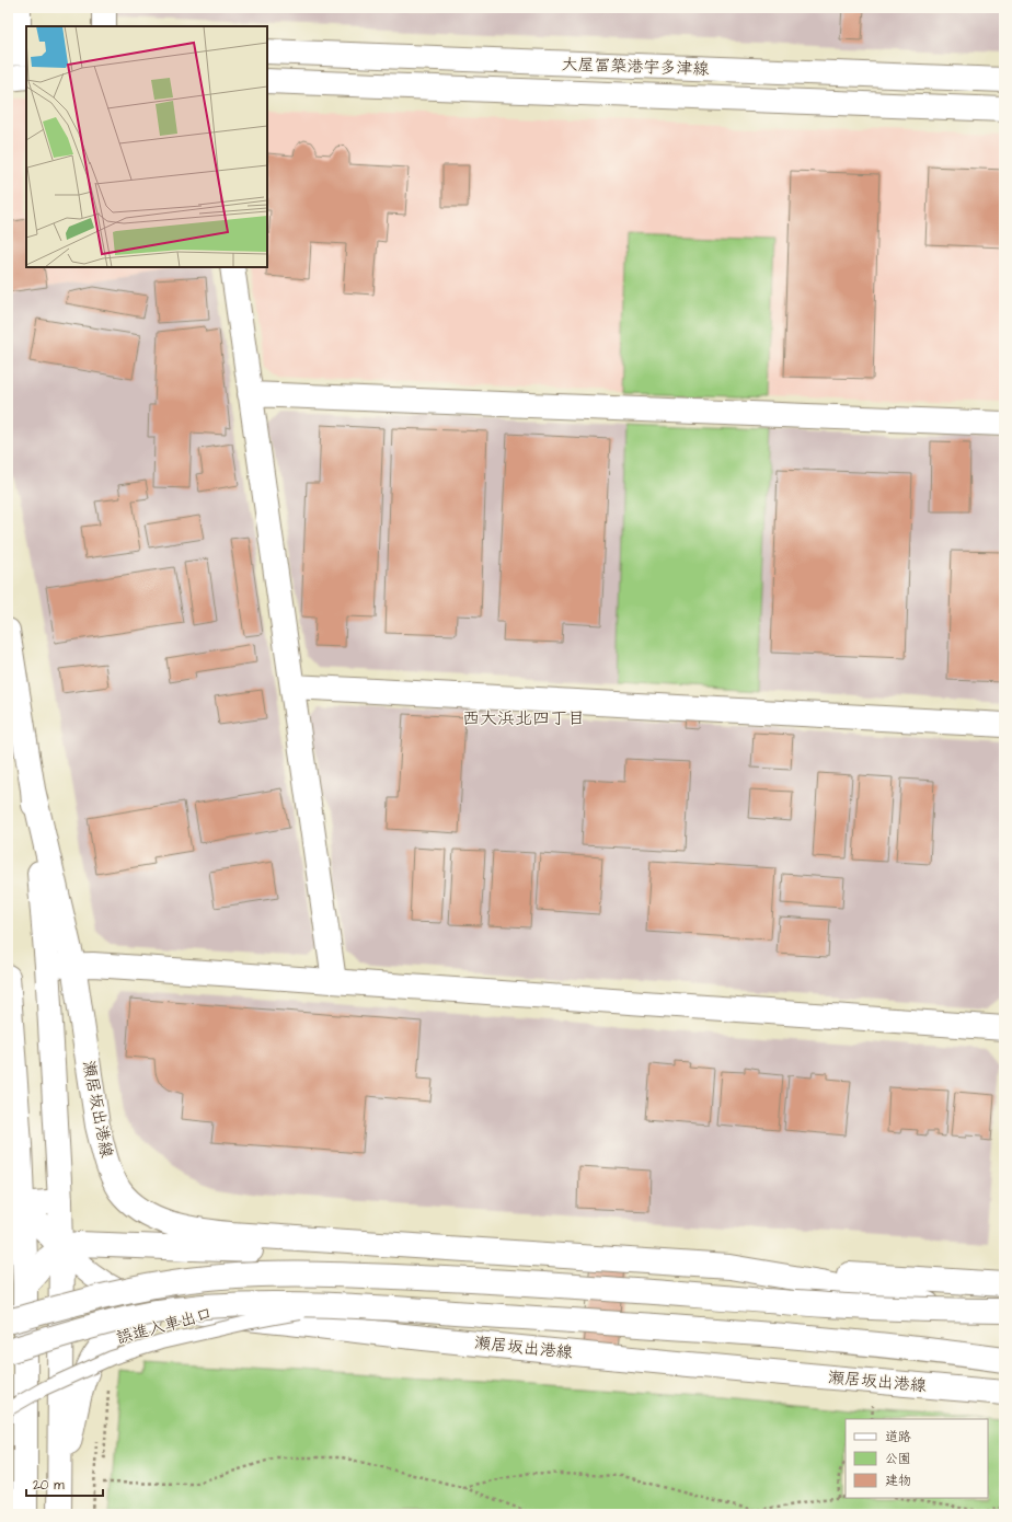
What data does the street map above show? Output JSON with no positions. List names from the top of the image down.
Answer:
{
  "streets": {
    "main road": ["大屋冨築港宇多津線", "瀬居坂出港線"],
    "lane": ["誤進入車出口"]
  },
  "districts": ["西大浜北四丁目"],
  "legend": ["道路", "公園", "建物"],
  "scale_bar": "20 m"
}
